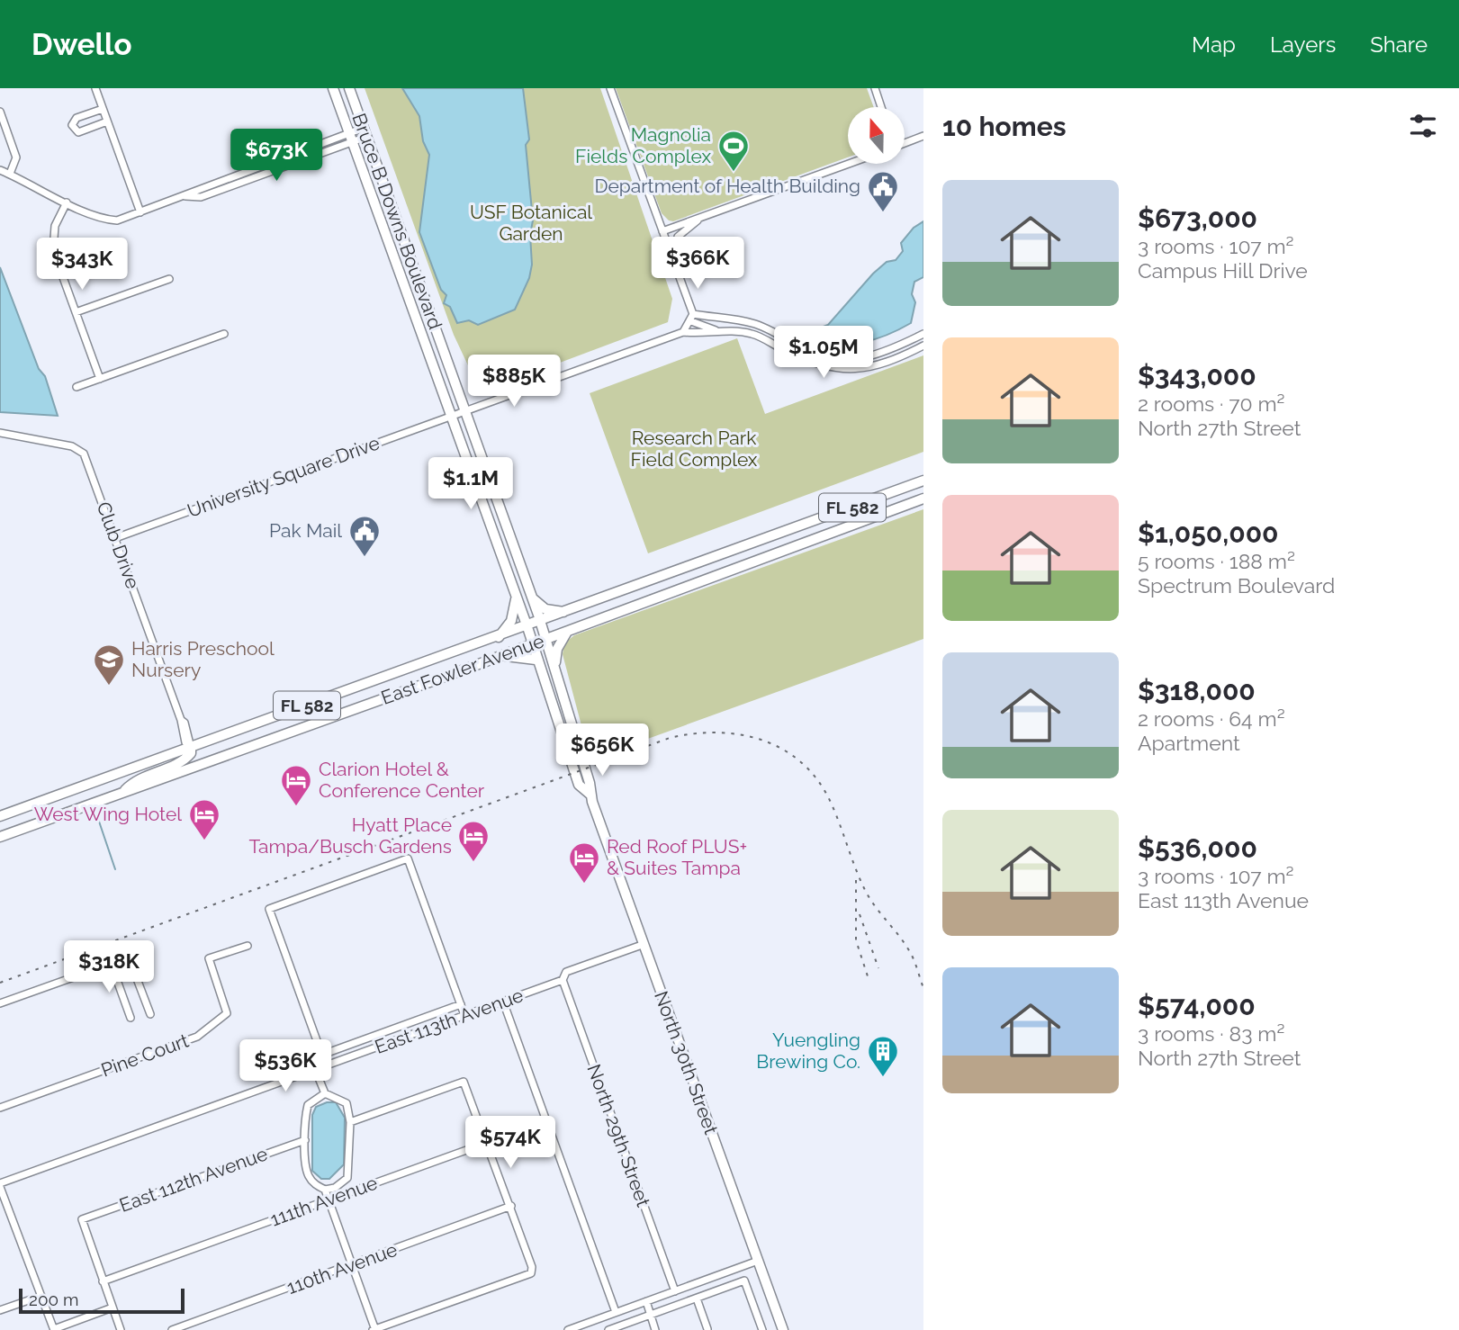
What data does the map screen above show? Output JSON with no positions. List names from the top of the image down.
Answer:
{
  "streets": {
    "main road": [
      "Bruce B Downs Boulevard",
      "FL 582",
      "East Fowler Avenue",
      "North 30th Street"
    ],
    "street": [
      "University Square Drive",
      "Club Drive",
      "East 113th Avenue",
      "Pine Court",
      "North 29th Street",
      "East 112th Avenue",
      "111th Avenue",
      "110th Avenue"
    ]
  },
  "crossings": [
    ["Bruce B Downs Boulevard", "University Square Drive"],
    ["Bruce B Downs Boulevard", "East Fowler Avenue"],
    ["Bruce B Downs Boulevard", "North 30th Street"],
    ["University Square Drive", "Club Drive"],
    ["Club Drive", "East Fowler Avenue"],
    ["East Fowler Avenue", "North 30th Street"],
    ["East 113th Avenue", "North 30th Street"],
    ["East 113th Avenue", "North 29th Street"],
    ["East 112th Avenue", "111th Avenue"]
  ],
  "parks": ["USF Botanical Garden", "Research Park Field Complex"],
  "places": {
    "sports": ["Magnolia Fields Complex"],
    "public building": ["Department of Health Building", "Pak Mail"],
    "school or university": ["Harris Preschool Nursery"],
    "hotel": [
      "Clarion Hotel & Conference Center",
      "West Wing Hotel",
      "Hyatt Place Tampa/Busch Gardens",
      "Red Roof PLUS+ & Suites Tampa"
    ],
    "building": ["Yuengling Brewing Co."]
  },
  "scale_bar": "200 m",
  "north": "top",
  "page": {
    "header": "Dwello",
    "nav": ["Map", "Layers", "Share"],
    "heading": "10 homes",
    "price": [
      "$673K",
      "$366K",
      "$343K",
      "$1.05M",
      "$885K",
      "$1.1M",
      "$656K",
      "$318K",
      "$536K",
      "$574K"
    ],
    "list": [
      {
        "name": "$673,000",
        "note": "3 rooms · 107 m² · Campus Hill Drive"
      },
      {
        "name": "$343,000",
        "note": "2 rooms · 70 m² · North 27th Street"
      },
      {
        "name": "$1,050,000",
        "note": "5 rooms · 188 m² · Spectrum Boulevard"
      },
      {
        "name": "$318,000",
        "note": "2 rooms · 64 m² · Apartment"
      },
      {
        "name": "$536,000",
        "note": "3 rooms · 107 m² · East 113th Avenue"
      },
      {
        "name": "$574,000",
        "note": "3 rooms · 83 m² · North 27th Street"
      }
    ],
    "scale": "200 m"
  }
}
